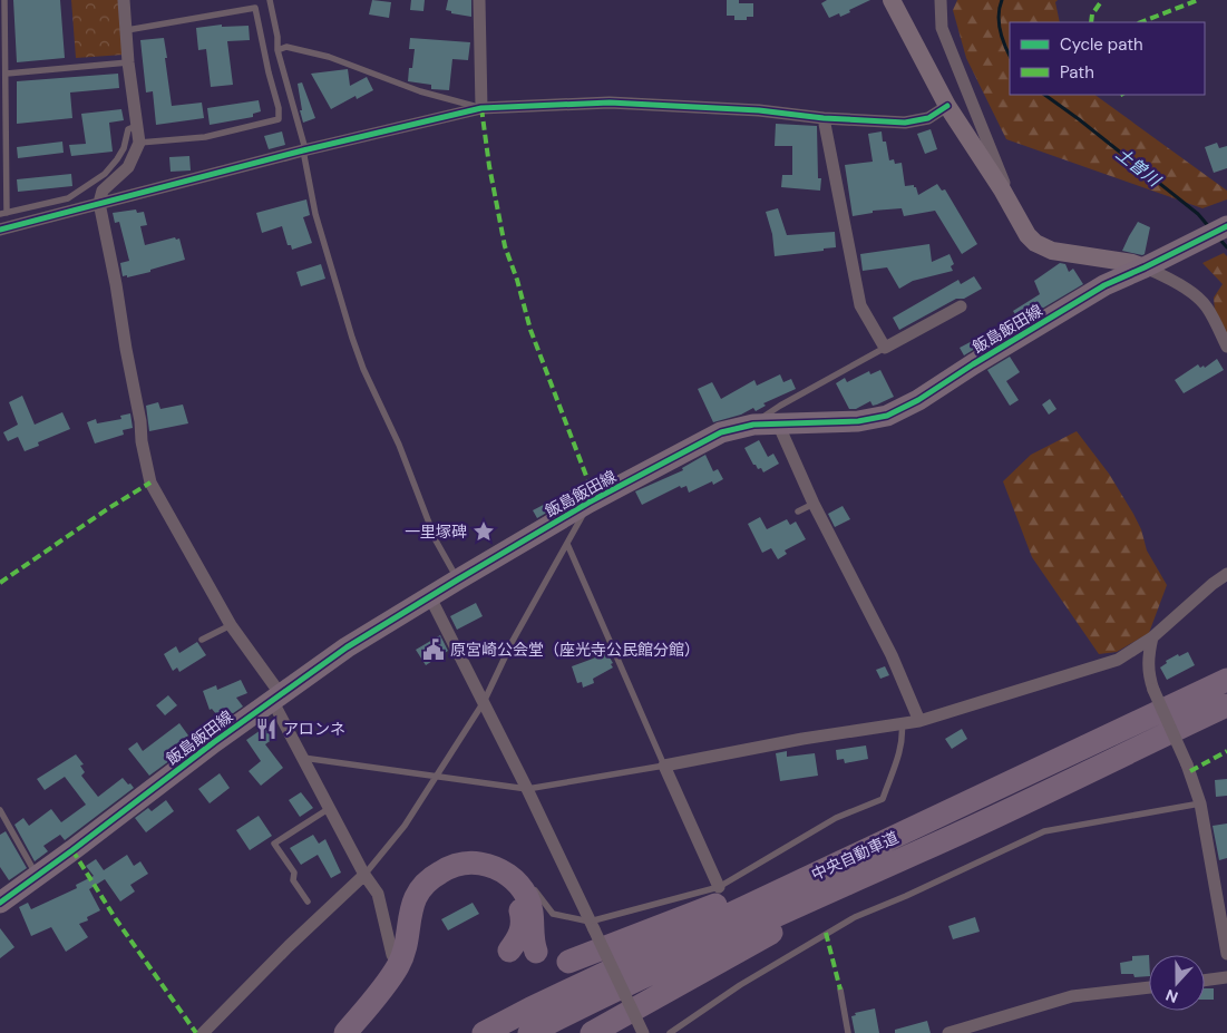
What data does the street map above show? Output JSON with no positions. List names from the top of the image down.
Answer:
{
  "streets": {
    "highway": ["中央自動車道"],
    "main road": ["飯島飯田線"]
  },
  "water": ["土曽川"],
  "places": {
    "place": ["一里塚碑"],
    "public building": ["原宮崎公会堂（座光寺公民館分館）"],
    "restaurant": ["アロンネ"]
  },
  "legend": ["Cycle path", "Path"],
  "north": "bottom"
}
